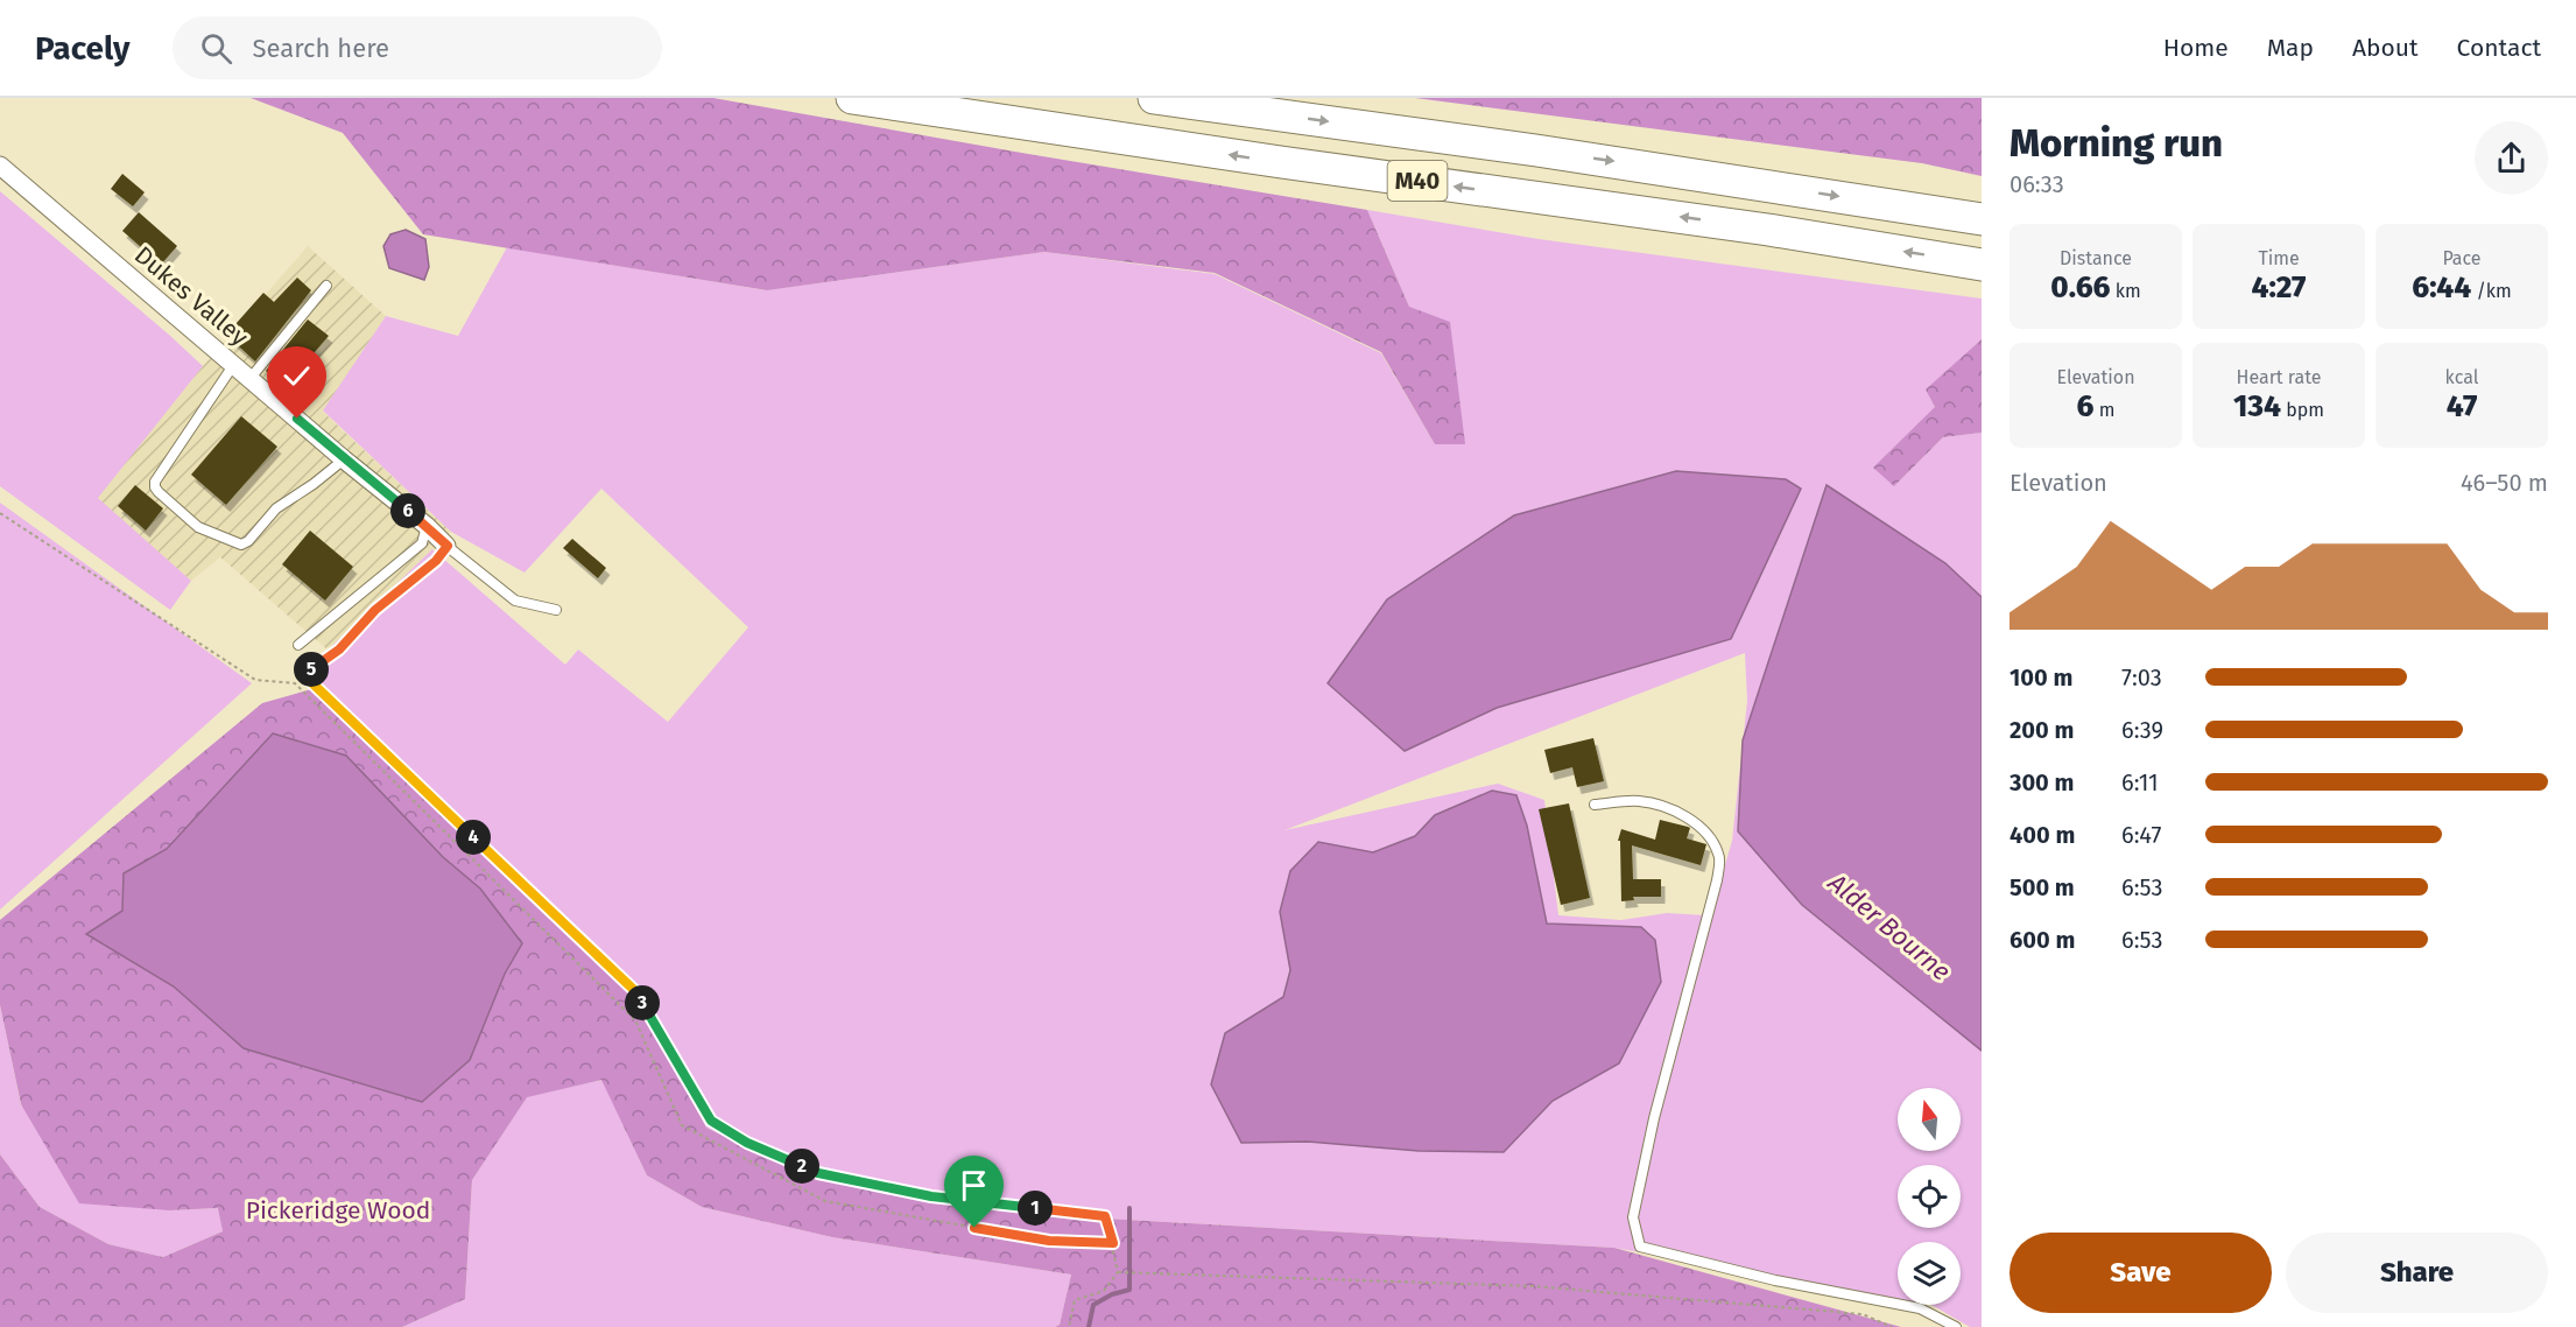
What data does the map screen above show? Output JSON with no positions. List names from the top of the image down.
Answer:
{
  "streets": {
    "highway": ["M40"],
    "street": ["Dukes Valley"]
  },
  "water": ["Alder Bourne"],
  "parks": ["Pickeridge Wood"],
  "north": "top",
  "page": {
    "header": "Pacely",
    "search": "Search here",
    "nav": [
      "Home",
      "Map",
      "About",
      "Contact"
    ],
    "heading": ["Morning run", "06:33"],
    "stats": [
      ["Distance", "0.66 km"],
      ["Time", "4:27"],
      ["Pace", "6:44 /km"],
      ["Elevation", "6 m"],
      ["Heart rate", "134 bpm"],
      ["kcal", "47"]
    ],
    "chart": ["Elevation", "46–50 m"],
    "pins": [
      "6",
      "5",
      "4",
      "3",
      "2",
      "1"
    ],
    "list": [
      {
        "name": "100 m",
        "note": "7:03"
      },
      {
        "name": "200 m",
        "note": "6:39"
      },
      {
        "name": "300 m",
        "note": "6:11"
      },
      {
        "name": "400 m",
        "note": "6:47"
      },
      {
        "name": "500 m",
        "note": "6:53"
      },
      {
        "name": "600 m",
        "note": "6:53"
      }
    ],
    "buttons": ["Save", "Share"]
  }
}
